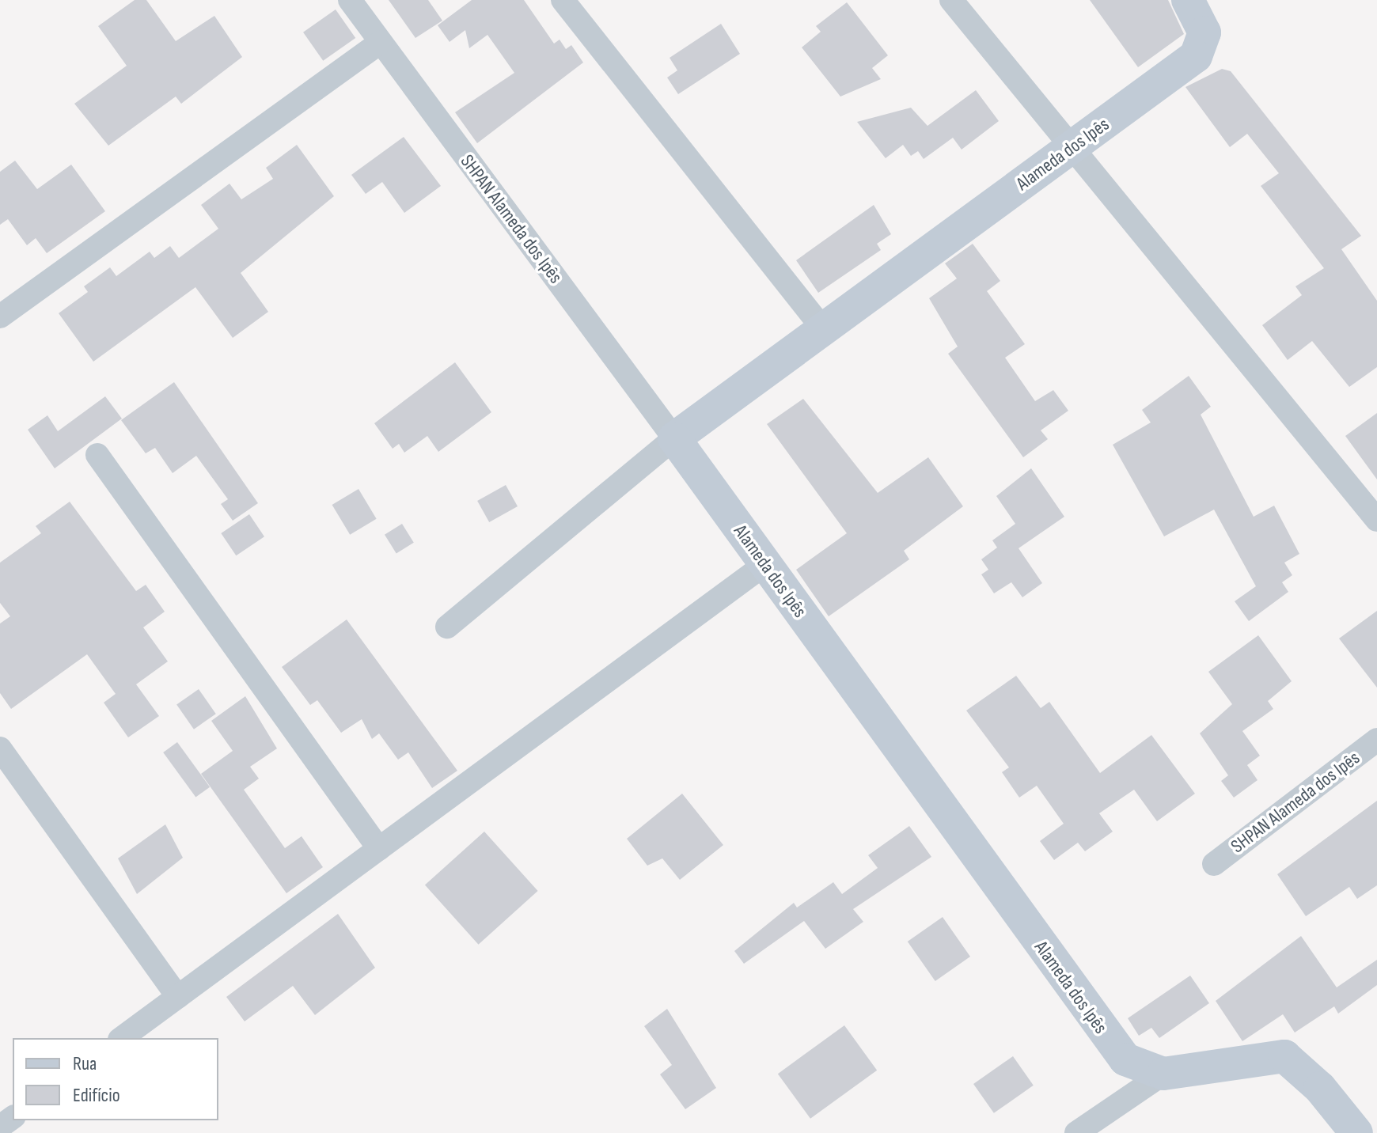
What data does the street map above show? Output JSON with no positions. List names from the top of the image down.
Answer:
{
  "streets": {
    "street": ["Alameda dos Ipês", "SHPAN Alameda dos Ipês"]
  },
  "crossings": [
    ["Alameda dos Ipês", "SHPAN Alameda dos Ipês"]
  ],
  "legend": ["Rua", "Edifício"]
}
